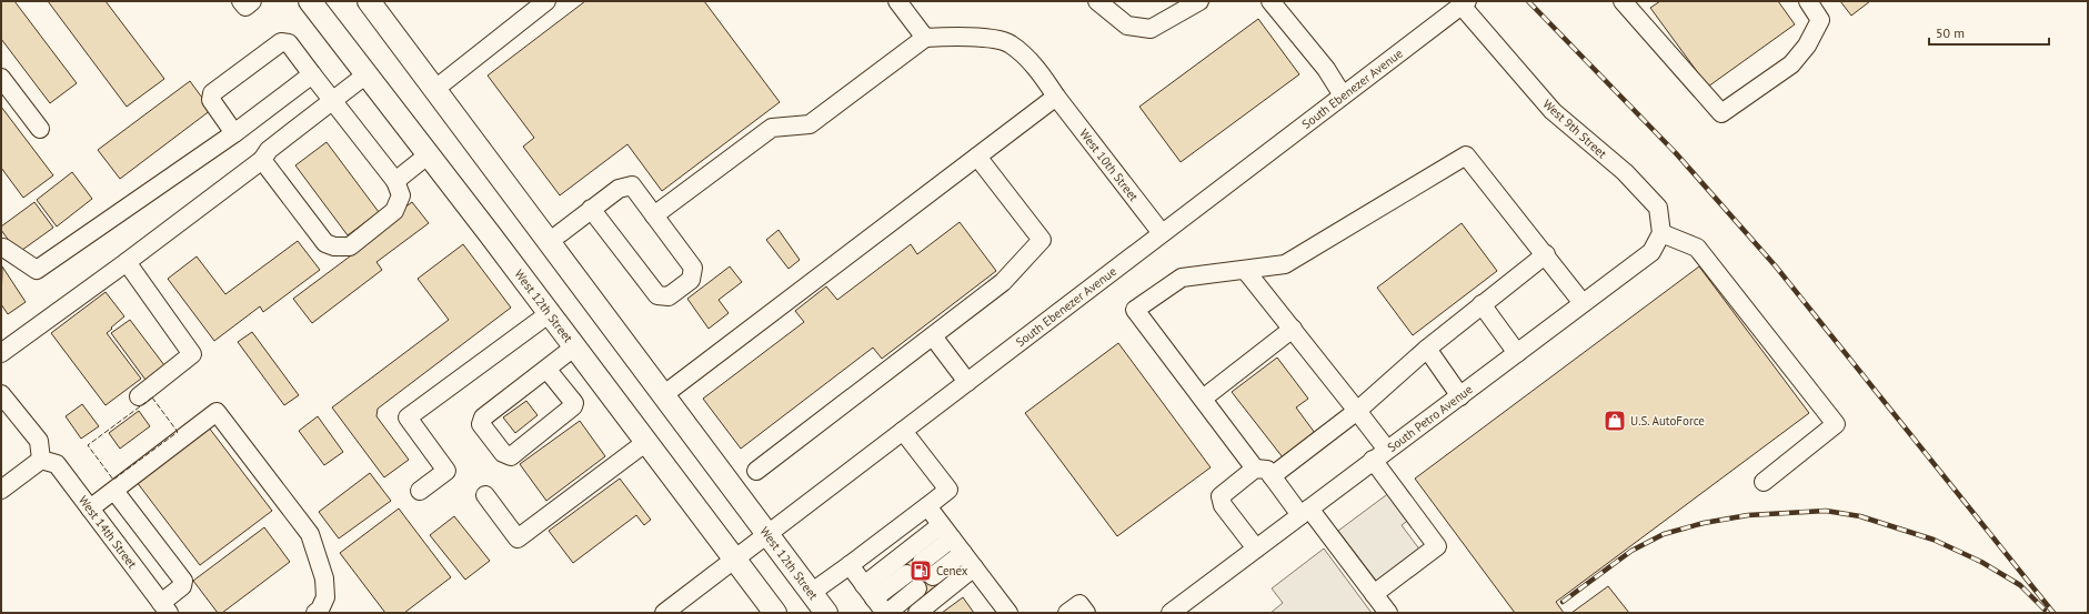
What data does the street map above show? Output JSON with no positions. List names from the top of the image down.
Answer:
{
  "streets": {
    "main road": ["West 12th Street"],
    "street": [
      "South Ebenezer Avenue",
      "West 9th Street",
      "West 10th Street",
      "South Petro Avenue",
      "West 14th Street"
    ]
  },
  "crossings": [
    ["South Ebenezer Avenue", "West 9th Street"],
    ["South Ebenezer Avenue", "West 10th Street"],
    ["South Ebenezer Avenue", "West 12th Street"],
    ["West 9th Street", "South Petro Avenue"]
  ],
  "places": {
    "shop": ["U.S. AutoForce"],
    "fuel station": ["Cenex"]
  },
  "scale_bar": "50 m"
}
